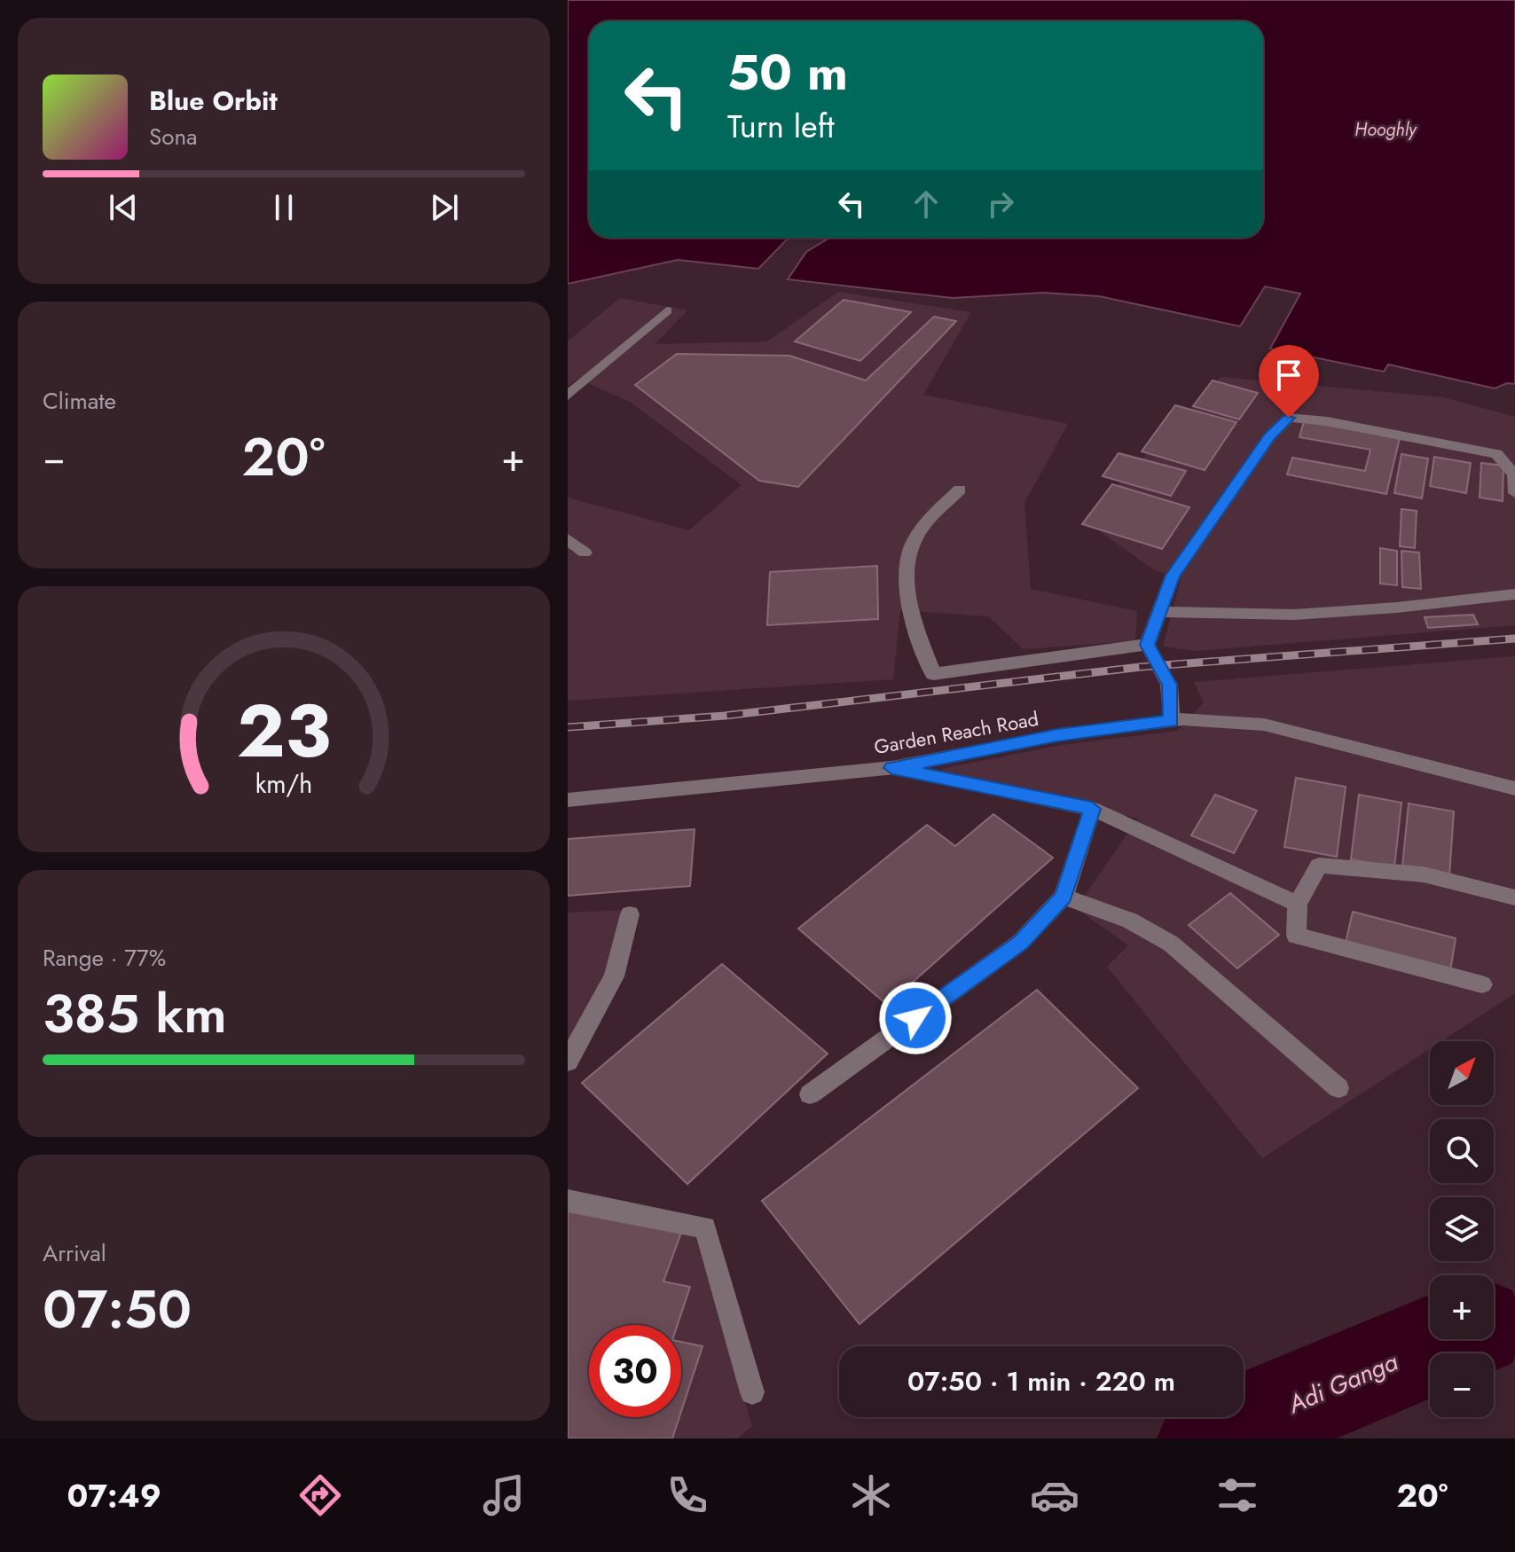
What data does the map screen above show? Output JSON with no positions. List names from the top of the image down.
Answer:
{
  "streets": {
    "street": ["Garden Reach Road"]
  },
  "water": ["Hooghly", "Adi Ganga"],
  "north": "top right",
  "page": {
    "turn": ["50 m", "Turn left"],
    "song": ["Blue Orbit", "Sona"],
    "tile": [
      "Climate",
      ["Range · 77%", "385 km"],
      ["Arrival", "07:50"]
    ],
    "heat": ["−", "20°", "+"],
    "map_buttons": ["+", "−"],
    "limit": "30",
    "trip": "07:50 · 1 min · 220 m",
    "tabs": ["07:49", "20°"],
    "gauge": ["23", "km/h"]
  }
}
